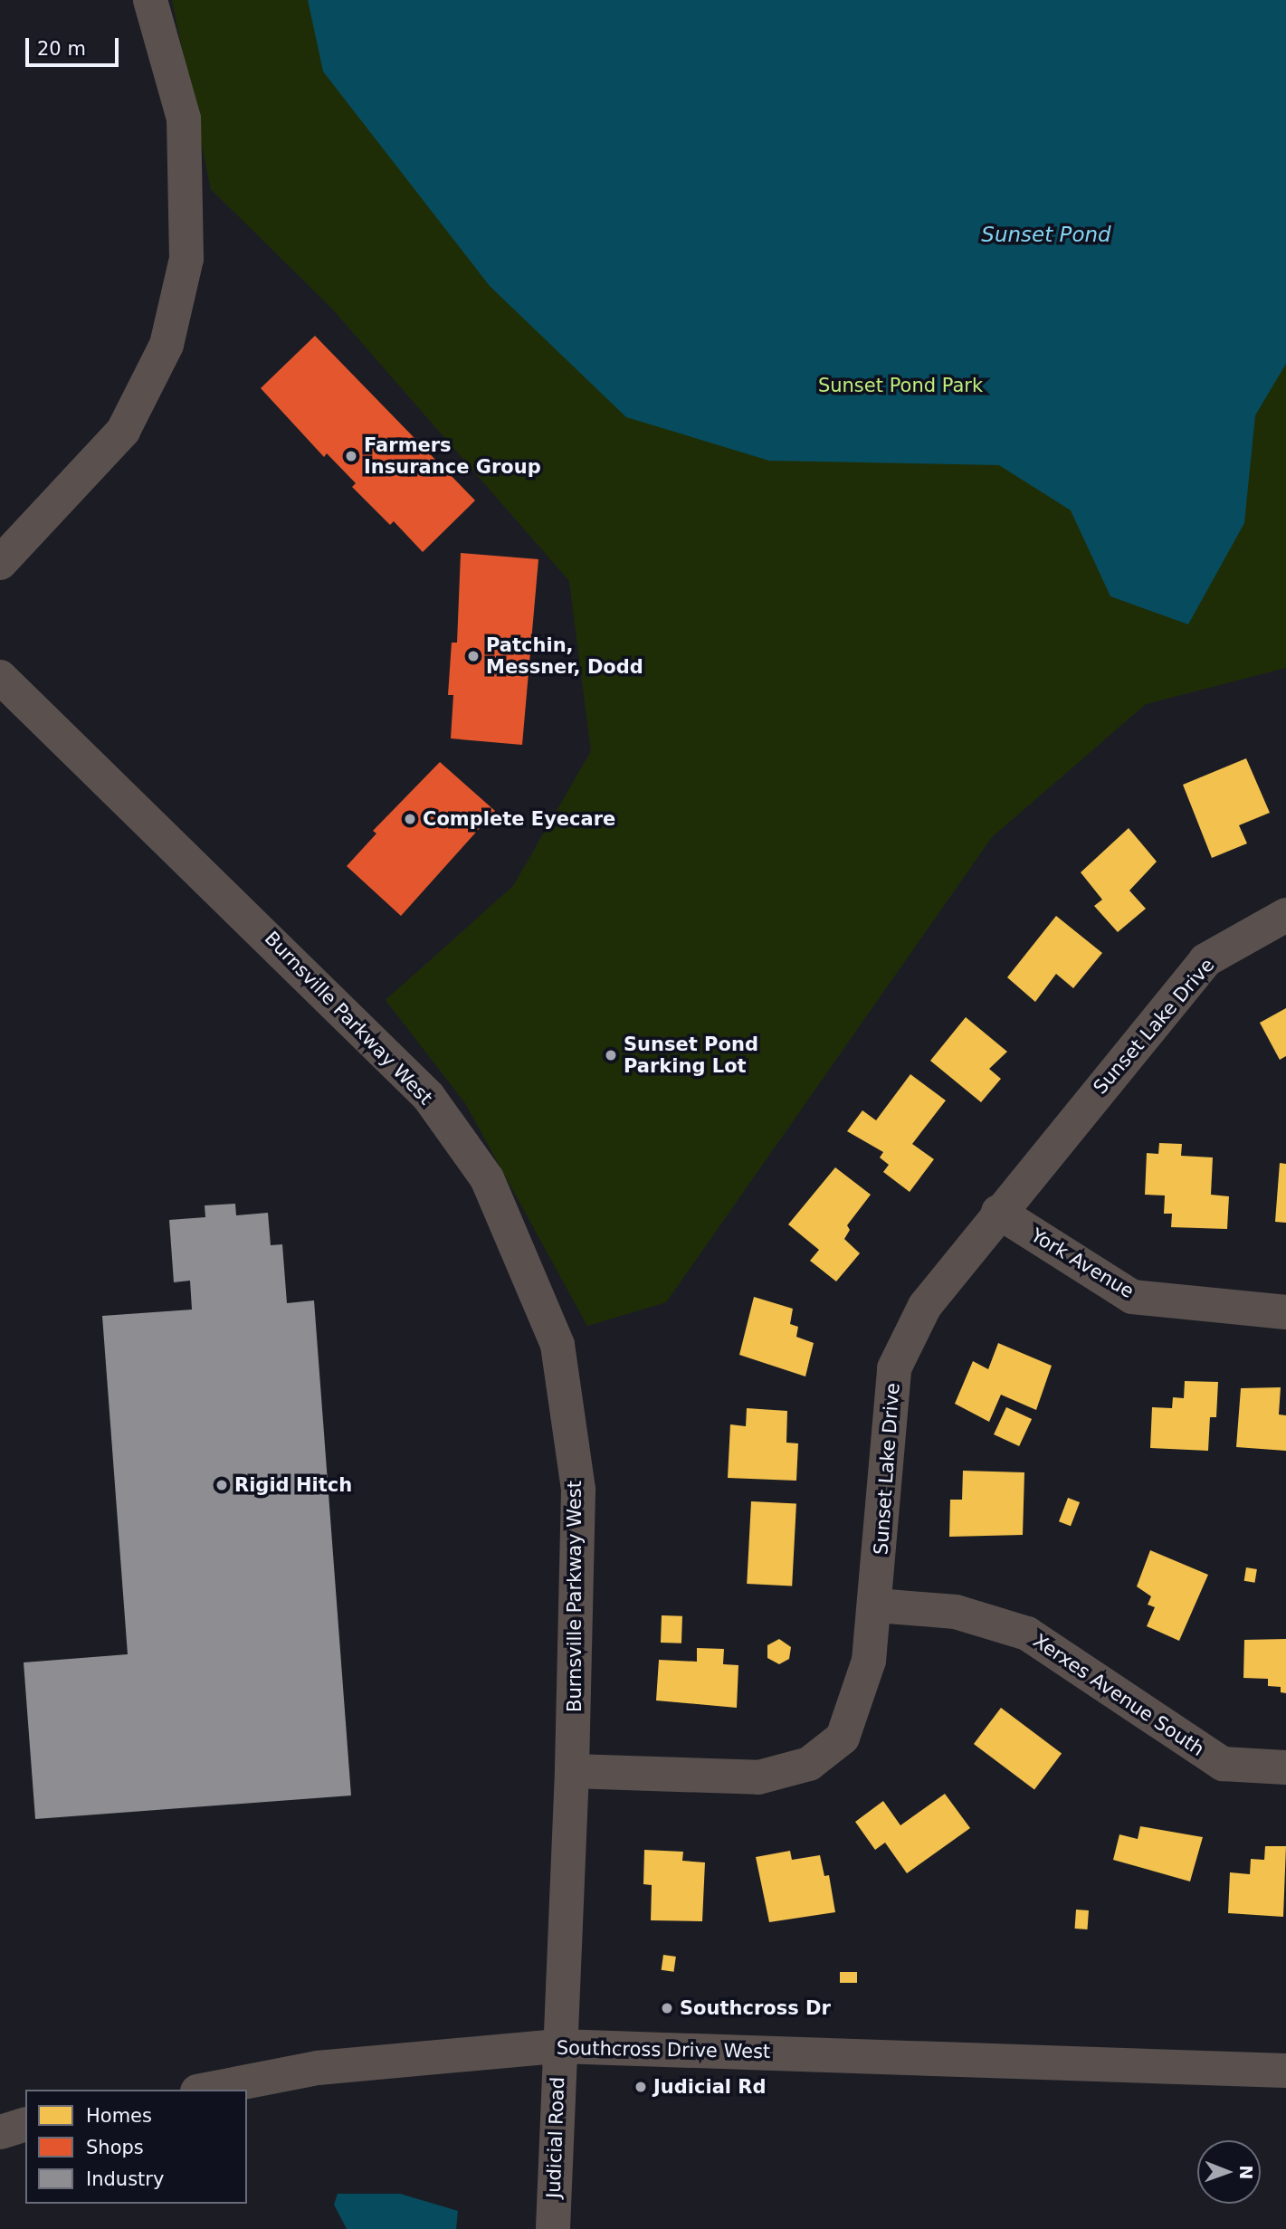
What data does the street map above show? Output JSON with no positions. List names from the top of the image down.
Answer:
{
  "streets": {
    "street": [
      "Burnsville Parkway West",
      "Sunset Lake Drive",
      "York Avenue",
      "Xerxes Avenue South",
      "Southcross Drive West",
      "Judicial Road"
    ]
  },
  "crossings": [
    ["Burnsville Parkway West", "Sunset Lake Drive"],
    ["Burnsville Parkway West", "Southcross Drive West"],
    ["Burnsville Parkway West", "Judicial Road"],
    ["Sunset Lake Drive", "York Avenue"],
    ["Sunset Lake Drive", "Xerxes Avenue South"],
    ["Southcross Drive West", "Judicial Road"]
  ],
  "water": ["Sunset Pond"],
  "parks": ["Sunset Pond Park"],
  "places": [
    "Farmers Insurance Group",
    "Patchin, Messner, Dodd",
    "Complete Eyecare",
    "Sunset Pond Parking Lot",
    "Rigid Hitch",
    "Southcross Dr",
    "Judicial Rd"
  ],
  "legend": ["Homes", "Shops", "Industry"],
  "scale_bar": "20 m",
  "north": "right"
}
